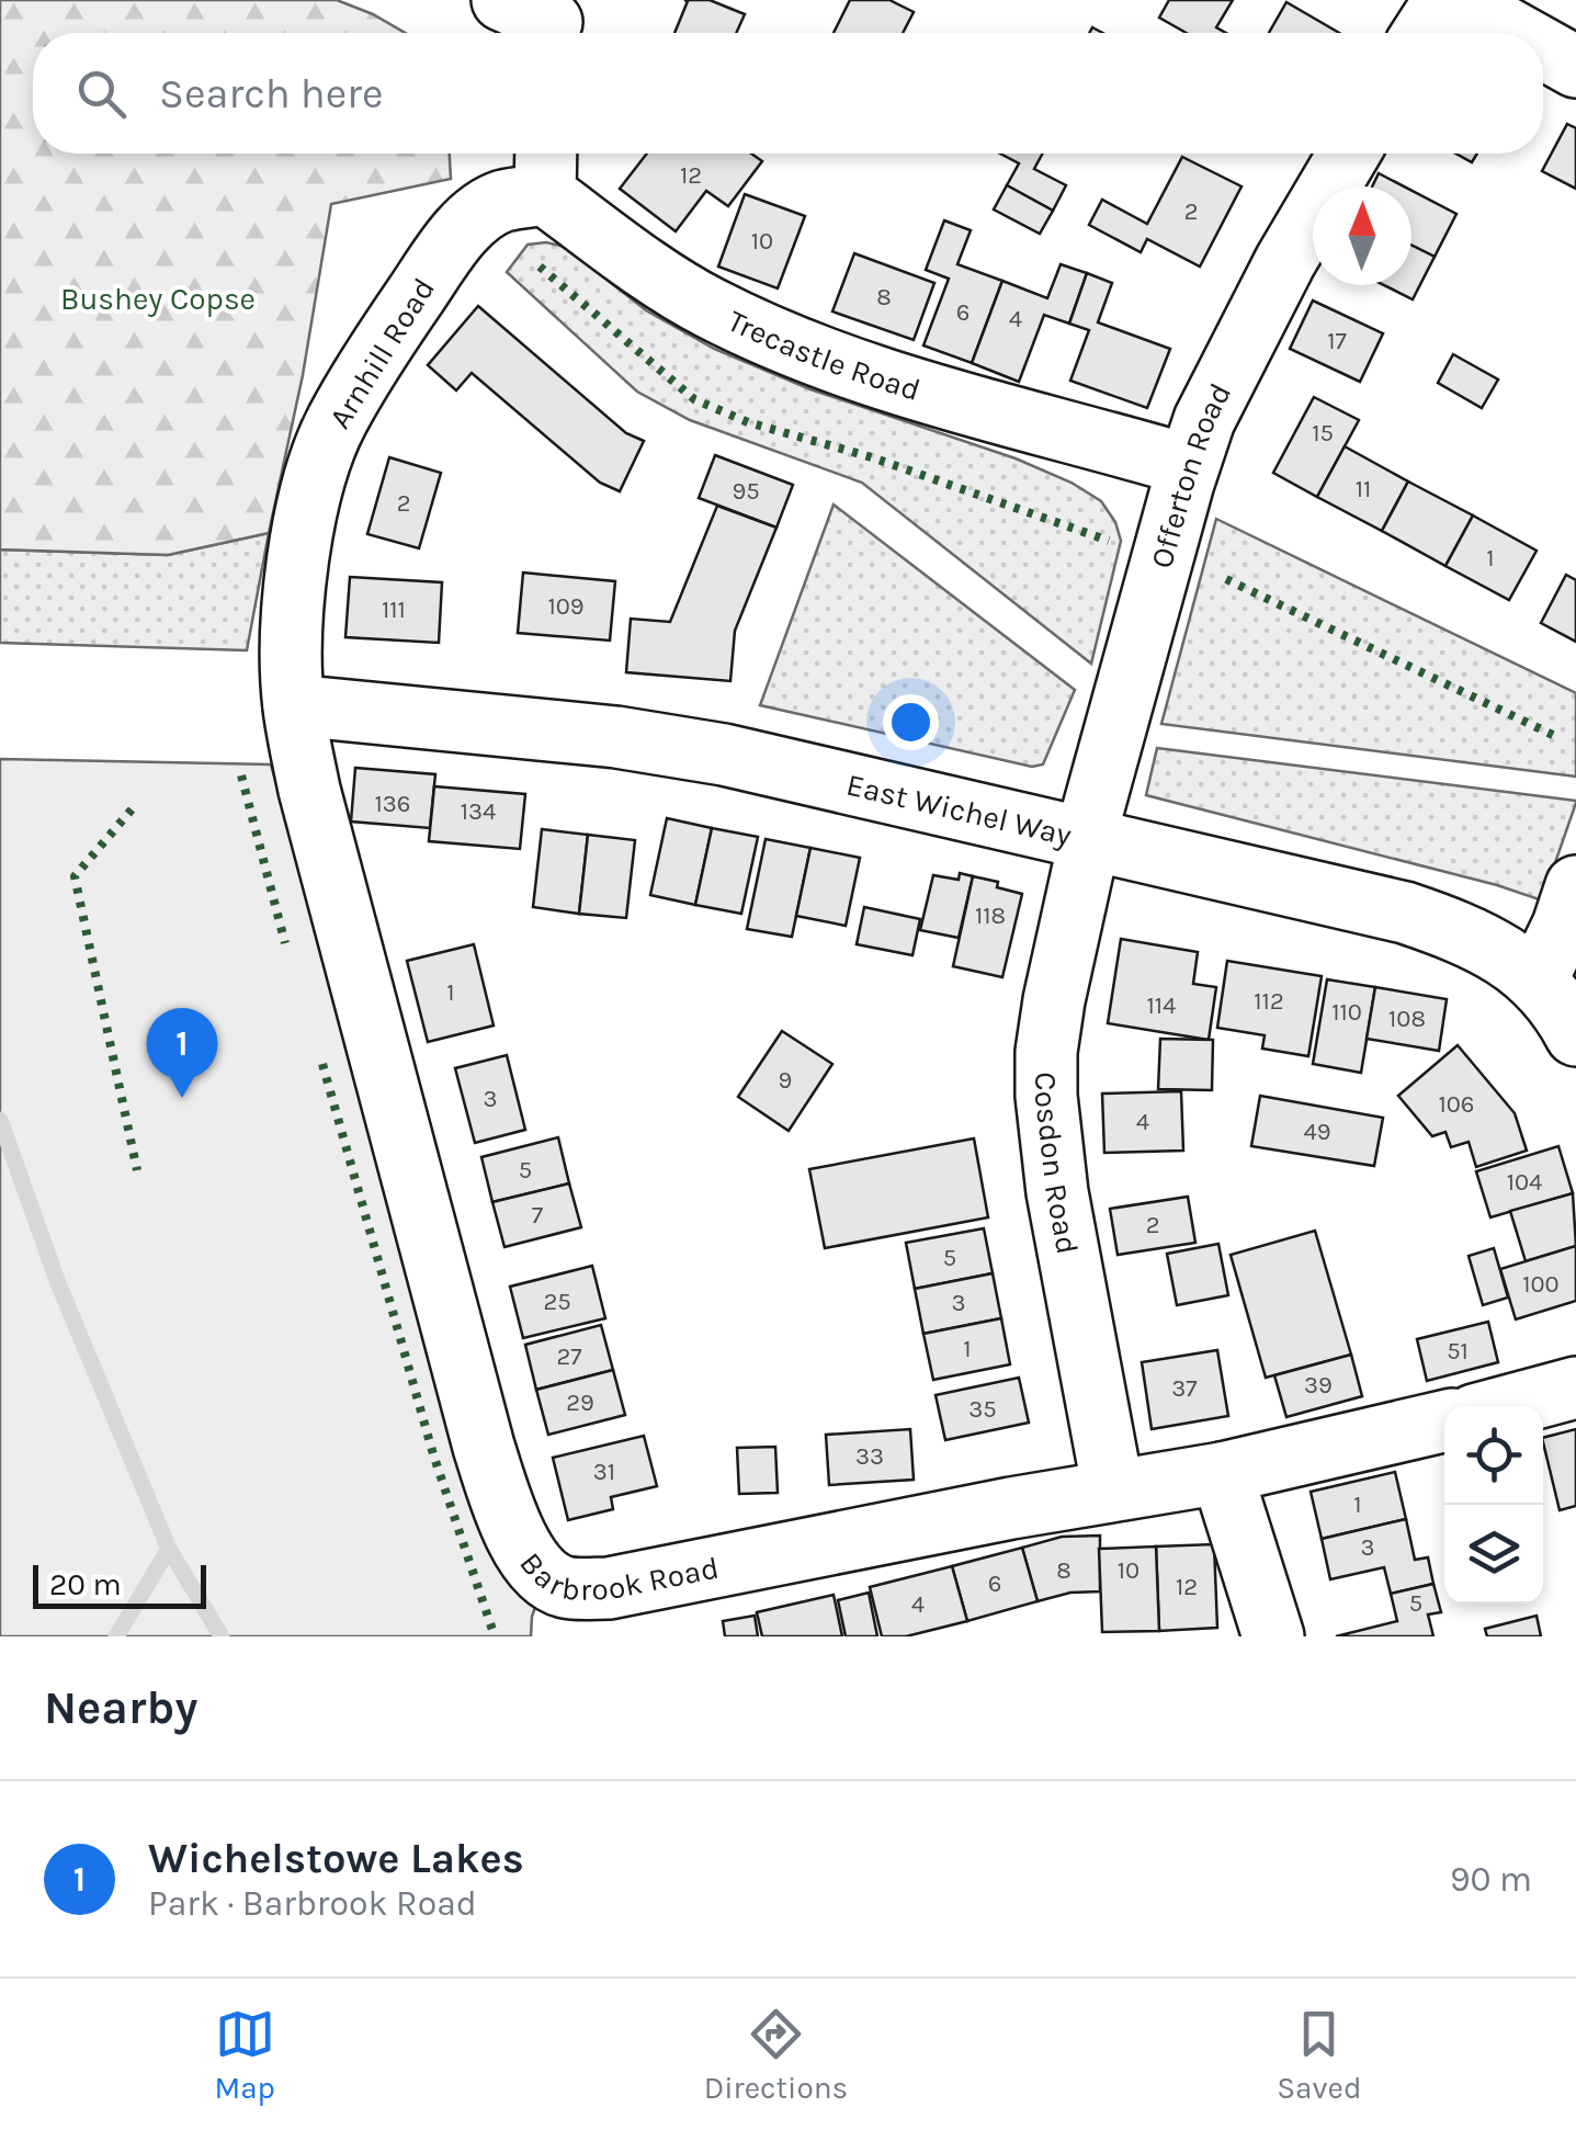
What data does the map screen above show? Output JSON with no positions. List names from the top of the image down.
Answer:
{
  "streets": {
    "street": [
      "Arnhill Road",
      "Trecastle Road",
      "Offerton Road",
      "East Wichel Way",
      "Cosdon Road",
      "Barbrook Road"
    ]
  },
  "crossings": [
    ["Arnhill Road", "Trecastle Road"],
    ["Arnhill Road", "East Wichel Way"],
    ["Arnhill Road", "Barbrook Road"],
    ["Trecastle Road", "Offerton Road"],
    ["Offerton Road", "East Wichel Way"],
    ["Offerton Road", "Cosdon Road"],
    ["East Wichel Way", "Cosdon Road"],
    ["East Wichel Way", "Barbrook Road"],
    ["Cosdon Road", "Barbrook Road"]
  ],
  "parks": ["Bushey Copse"],
  "house_numbers": [
    "12",
    "2",
    "10",
    "8",
    "6",
    "4",
    "17",
    "15",
    "11",
    "95",
    "2",
    "1",
    "109",
    "111",
    "136",
    "134",
    "118",
    "1",
    "112",
    "114",
    "110",
    "108",
    "9",
    "3",
    "106",
    "4",
    "49",
    "5",
    "104",
    "7",
    "2",
    "5",
    "100",
    "25",
    "3",
    "1",
    "51",
    "27",
    "39",
    "37",
    "29",
    "35",
    "33",
    "31",
    "1",
    "3",
    "8",
    "10",
    "6",
    "12",
    "5",
    "4"
  ],
  "scale_bar": "20 m",
  "north": "top",
  "page": {
    "search": "Search here",
    "pins": "1",
    "scale": "20 m",
    "heading": "Nearby",
    "list": [
      {
        "mark": "1",
        "name": "Wichelstowe Lakes",
        "note": "Park · Barbrook Road",
        "value": "90 m"
      }
    ],
    "nav": ["Map", "Directions", "Saved"]
  }
}
